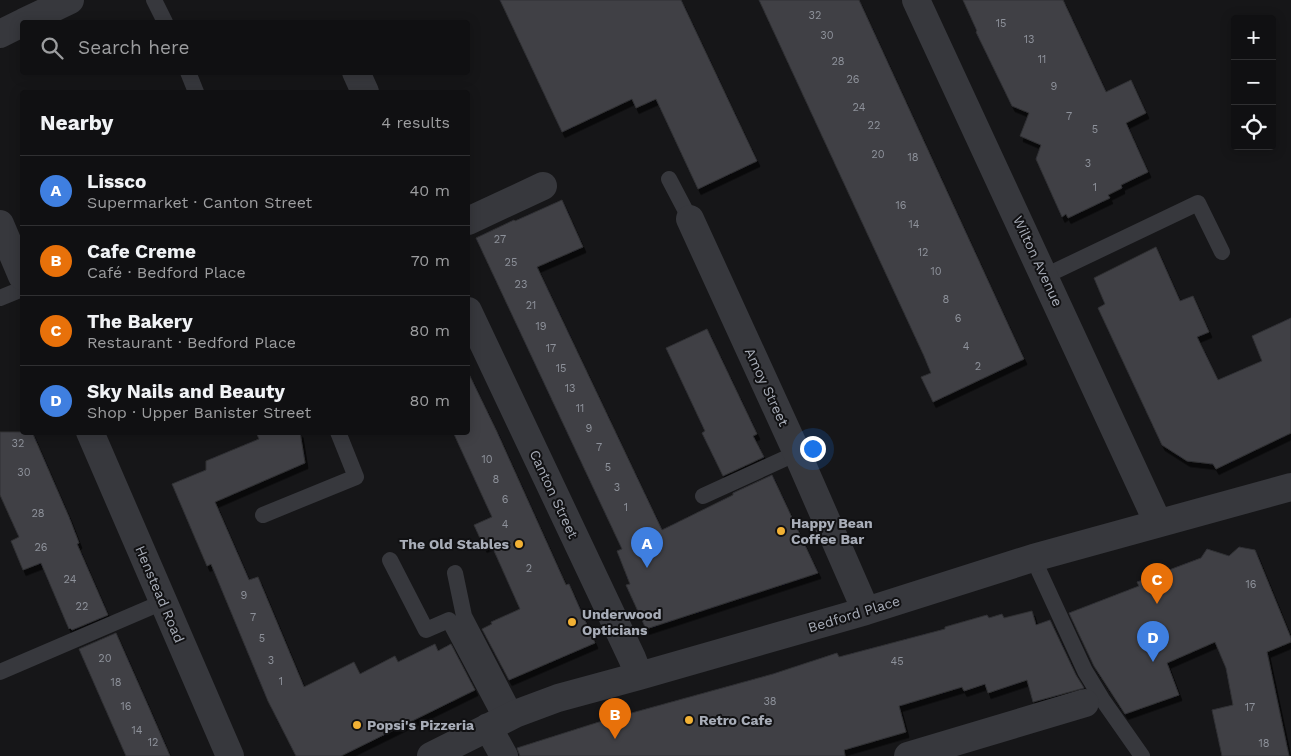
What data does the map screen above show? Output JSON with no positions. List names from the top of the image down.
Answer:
{
  "streets": {
    "street": [
      "Wilton Avenue",
      "Amoy Street",
      "Canton Street",
      "Henstead Road",
      "Bedford Place"
    ]
  },
  "crossings": [
    ["Wilton Avenue", "Bedford Place"],
    ["Amoy Street", "Bedford Place"],
    ["Canton Street", "Bedford Place"]
  ],
  "places": [
    "Happy Bean Coffee Bar",
    "The Old Stables",
    "Underwood Opticians",
    "Retro Cafe",
    "Popsi's Pizzeria"
  ],
  "house_numbers": [
    "32",
    "15",
    "30",
    "13",
    "11",
    "28",
    "26",
    "9",
    "24",
    "7",
    "22",
    "5",
    "20",
    "18",
    "3",
    "1",
    "16",
    "14",
    "27",
    "12",
    "25",
    "10",
    "23",
    "8",
    "21",
    "6",
    "19",
    "4",
    "17",
    "2",
    "15",
    "13",
    "11",
    "9",
    "32",
    "7",
    "10",
    "5",
    "30",
    "8",
    "3",
    "6",
    "1",
    "28",
    "4",
    "26",
    "2",
    "24",
    "16",
    "9",
    "22",
    "7",
    "5",
    "20",
    "3",
    "45",
    "1",
    "18",
    "38",
    "16",
    "17",
    "14",
    "12",
    "18"
  ],
  "page": {
    "map_buttons": ["+", "−"],
    "search": "Search here",
    "heading": ["Nearby", "4 results"],
    "list": [
      {
        "mark": "A",
        "name": "Lissco",
        "note": "Supermarket · Canton Street",
        "value": "40 m"
      },
      {
        "mark": "B",
        "name": "Cafe Creme",
        "note": "Café · Bedford Place",
        "value": "70 m"
      },
      {
        "mark": "C",
        "name": "The Bakery",
        "note": "Restaurant · Bedford Place",
        "value": "80 m"
      },
      {
        "mark": "D",
        "name": "Sky Nails and Beauty",
        "note": "Shop · Upper Banister Street",
        "value": "80 m"
      }
    ],
    "pins": [
      "A",
      "C",
      "D",
      "B"
    ]
  }
}
